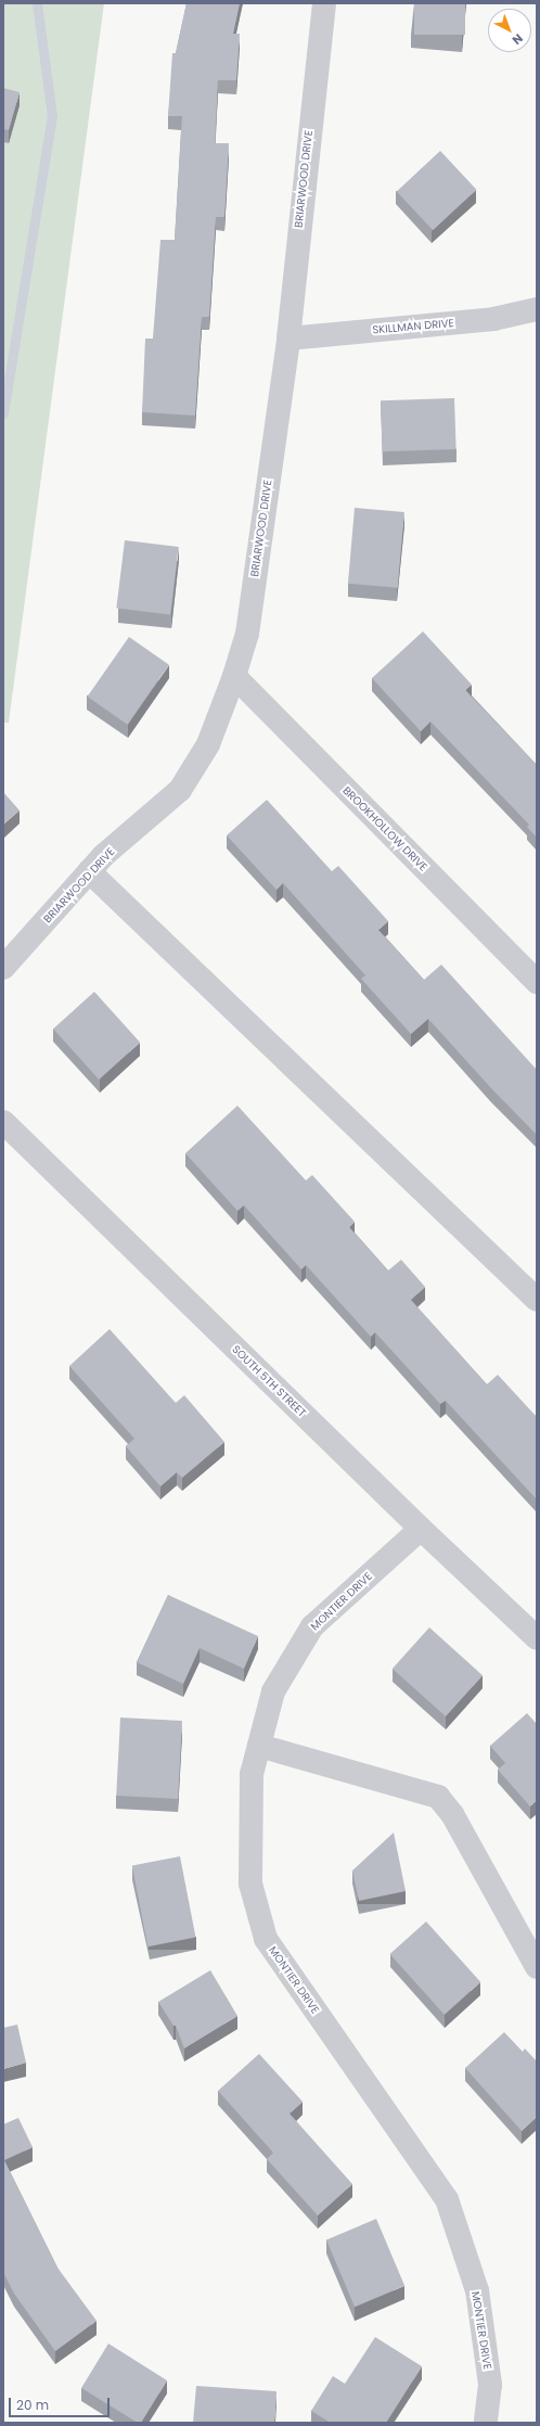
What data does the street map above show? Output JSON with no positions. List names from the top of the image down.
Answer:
{
  "streets": {
    "street": [
      "BRIARWOOD DRIVE",
      "SKILLMAN DRIVE",
      "BROOKHOLLOW DRIVE",
      "SOUTH 5TH STREET",
      "MONTIER DRIVE"
    ]
  },
  "crossings": [
    ["BRIARWOOD DRIVE", "SKILLMAN DRIVE"],
    ["BRIARWOOD DRIVE", "BROOKHOLLOW DRIVE"],
    ["SOUTH 5TH STREET", "MONTIER DRIVE"]
  ],
  "scale_bar": "20 m",
  "north": "bottom right"
}
